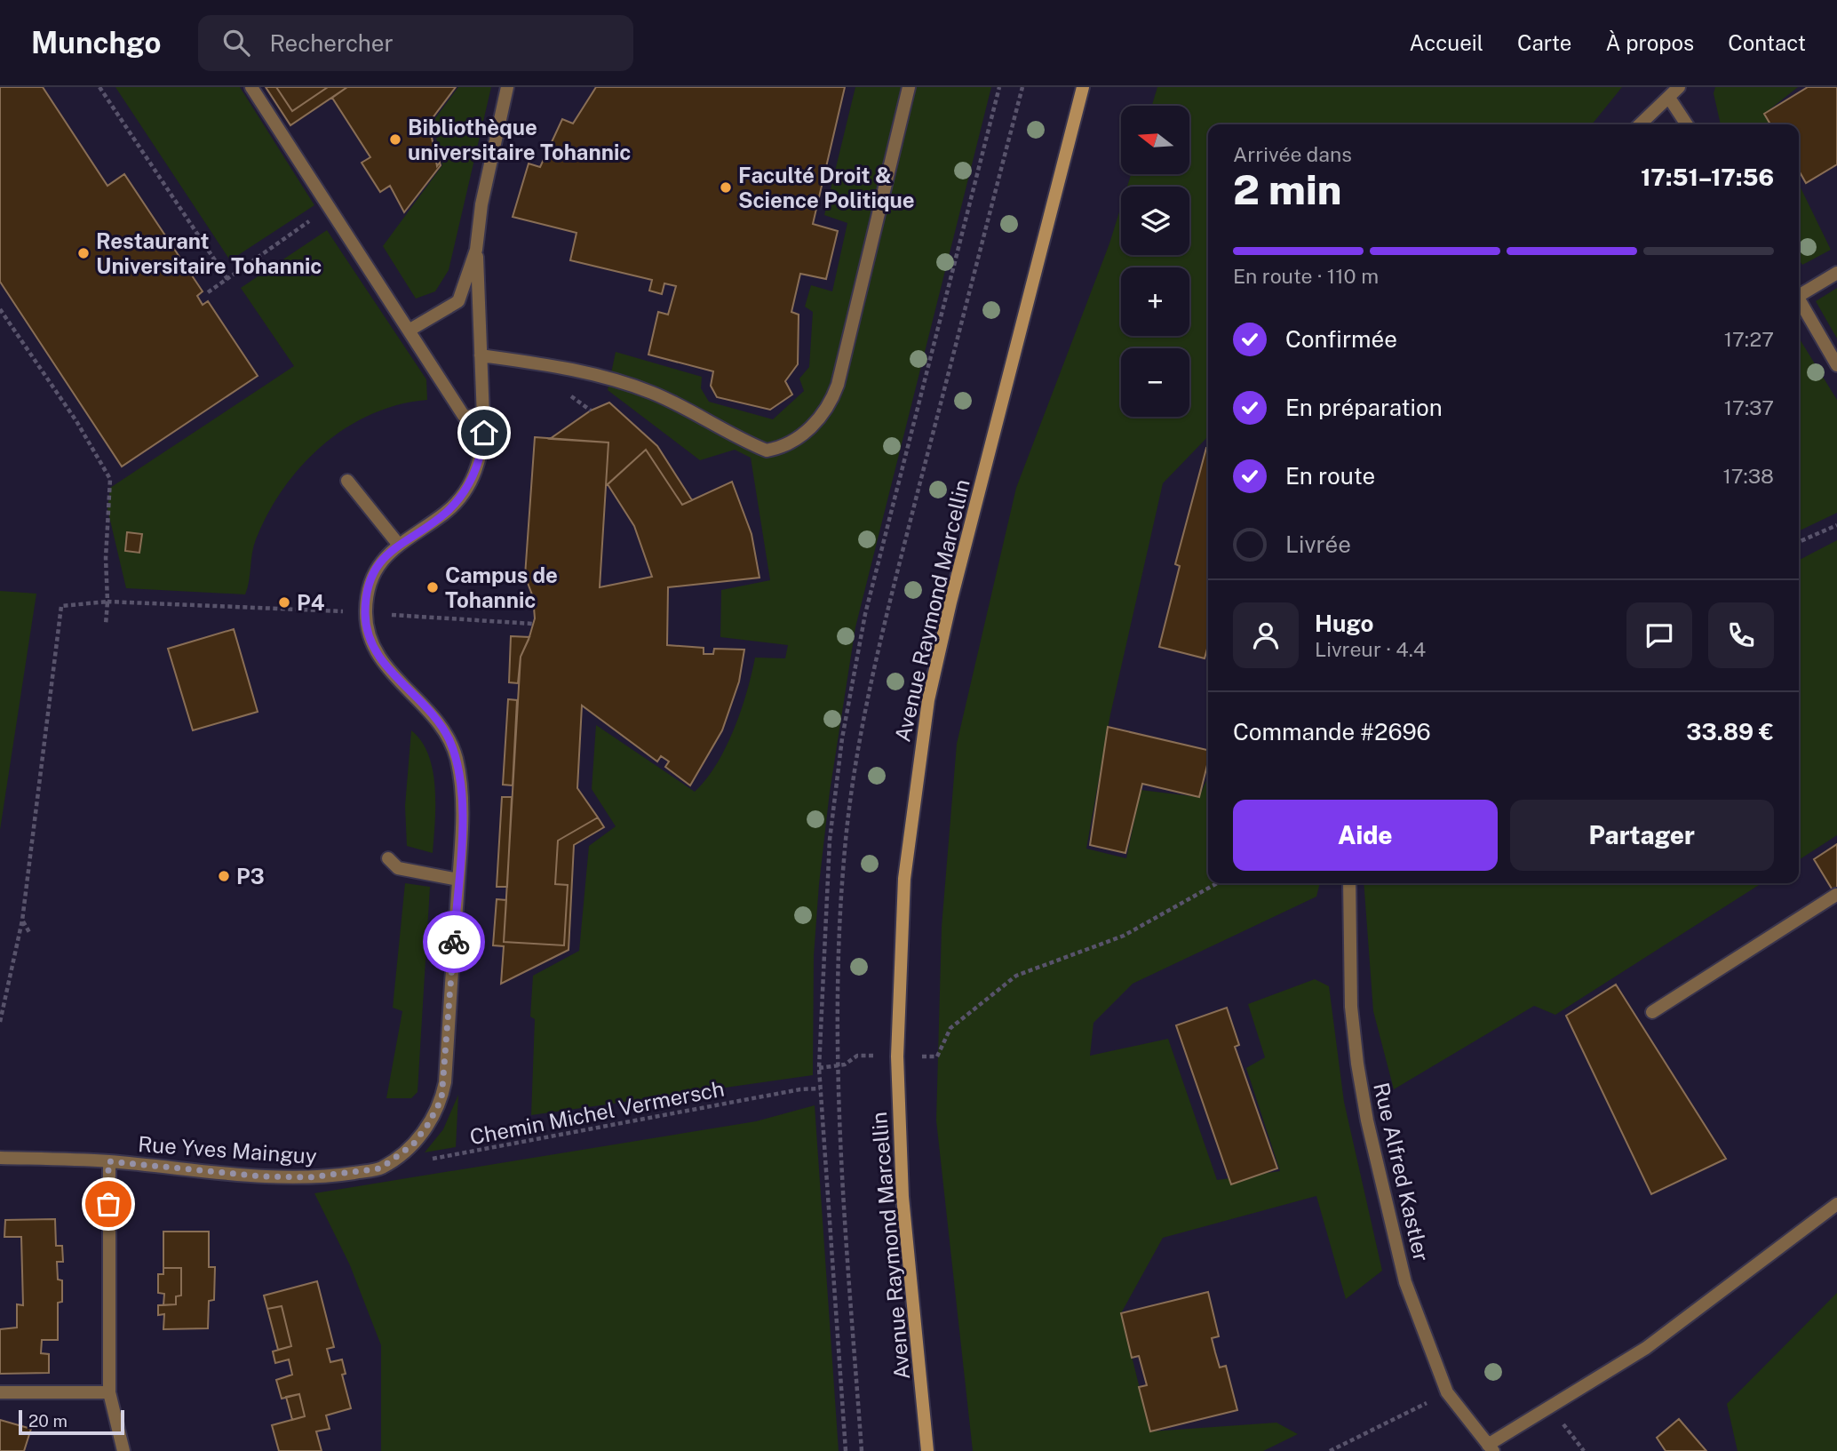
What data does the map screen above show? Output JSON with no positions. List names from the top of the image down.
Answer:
{
  "streets": {
    "main road": ["Avenue Raymond Marcellin"],
    "street": ["Rue Yves Mainguy", "Rue Alfred Kastler"],
    "path": ["Chemin Michel Vermersch"]
  },
  "places": [
    "Bibliothèque universitaire Tohannic",
    "Faculté Droit & Science Politique",
    "Restaurant Universitaire Tohannic",
    "Campus de Tohannic",
    "P4",
    "P3"
  ],
  "scale_bar": "20 m",
  "north": "left",
  "page": {
    "header": "Munchgo",
    "search": "Rechercher",
    "nav": [
      "Accueil",
      "Carte",
      "À propos",
      "Contact"
    ],
    "map_buttons": ["+", "−"],
    "heading": ["2 min", "Arrivée dans", "17:51–17:56"],
    "panel": [
      "Hugo",
      "Livreur · 4.4",
      "Commande #2696",
      "33.89 €"
    ],
    "bar": "En route · 110 m",
    "list": [
      ["Confirmée", "17:27"],
      ["En préparation", "17:37"],
      ["En route", "17:38"],
      "Livrée"
    ],
    "buttons": ["Aide", "Partager"],
    "scale": "20 m"
  }
}
